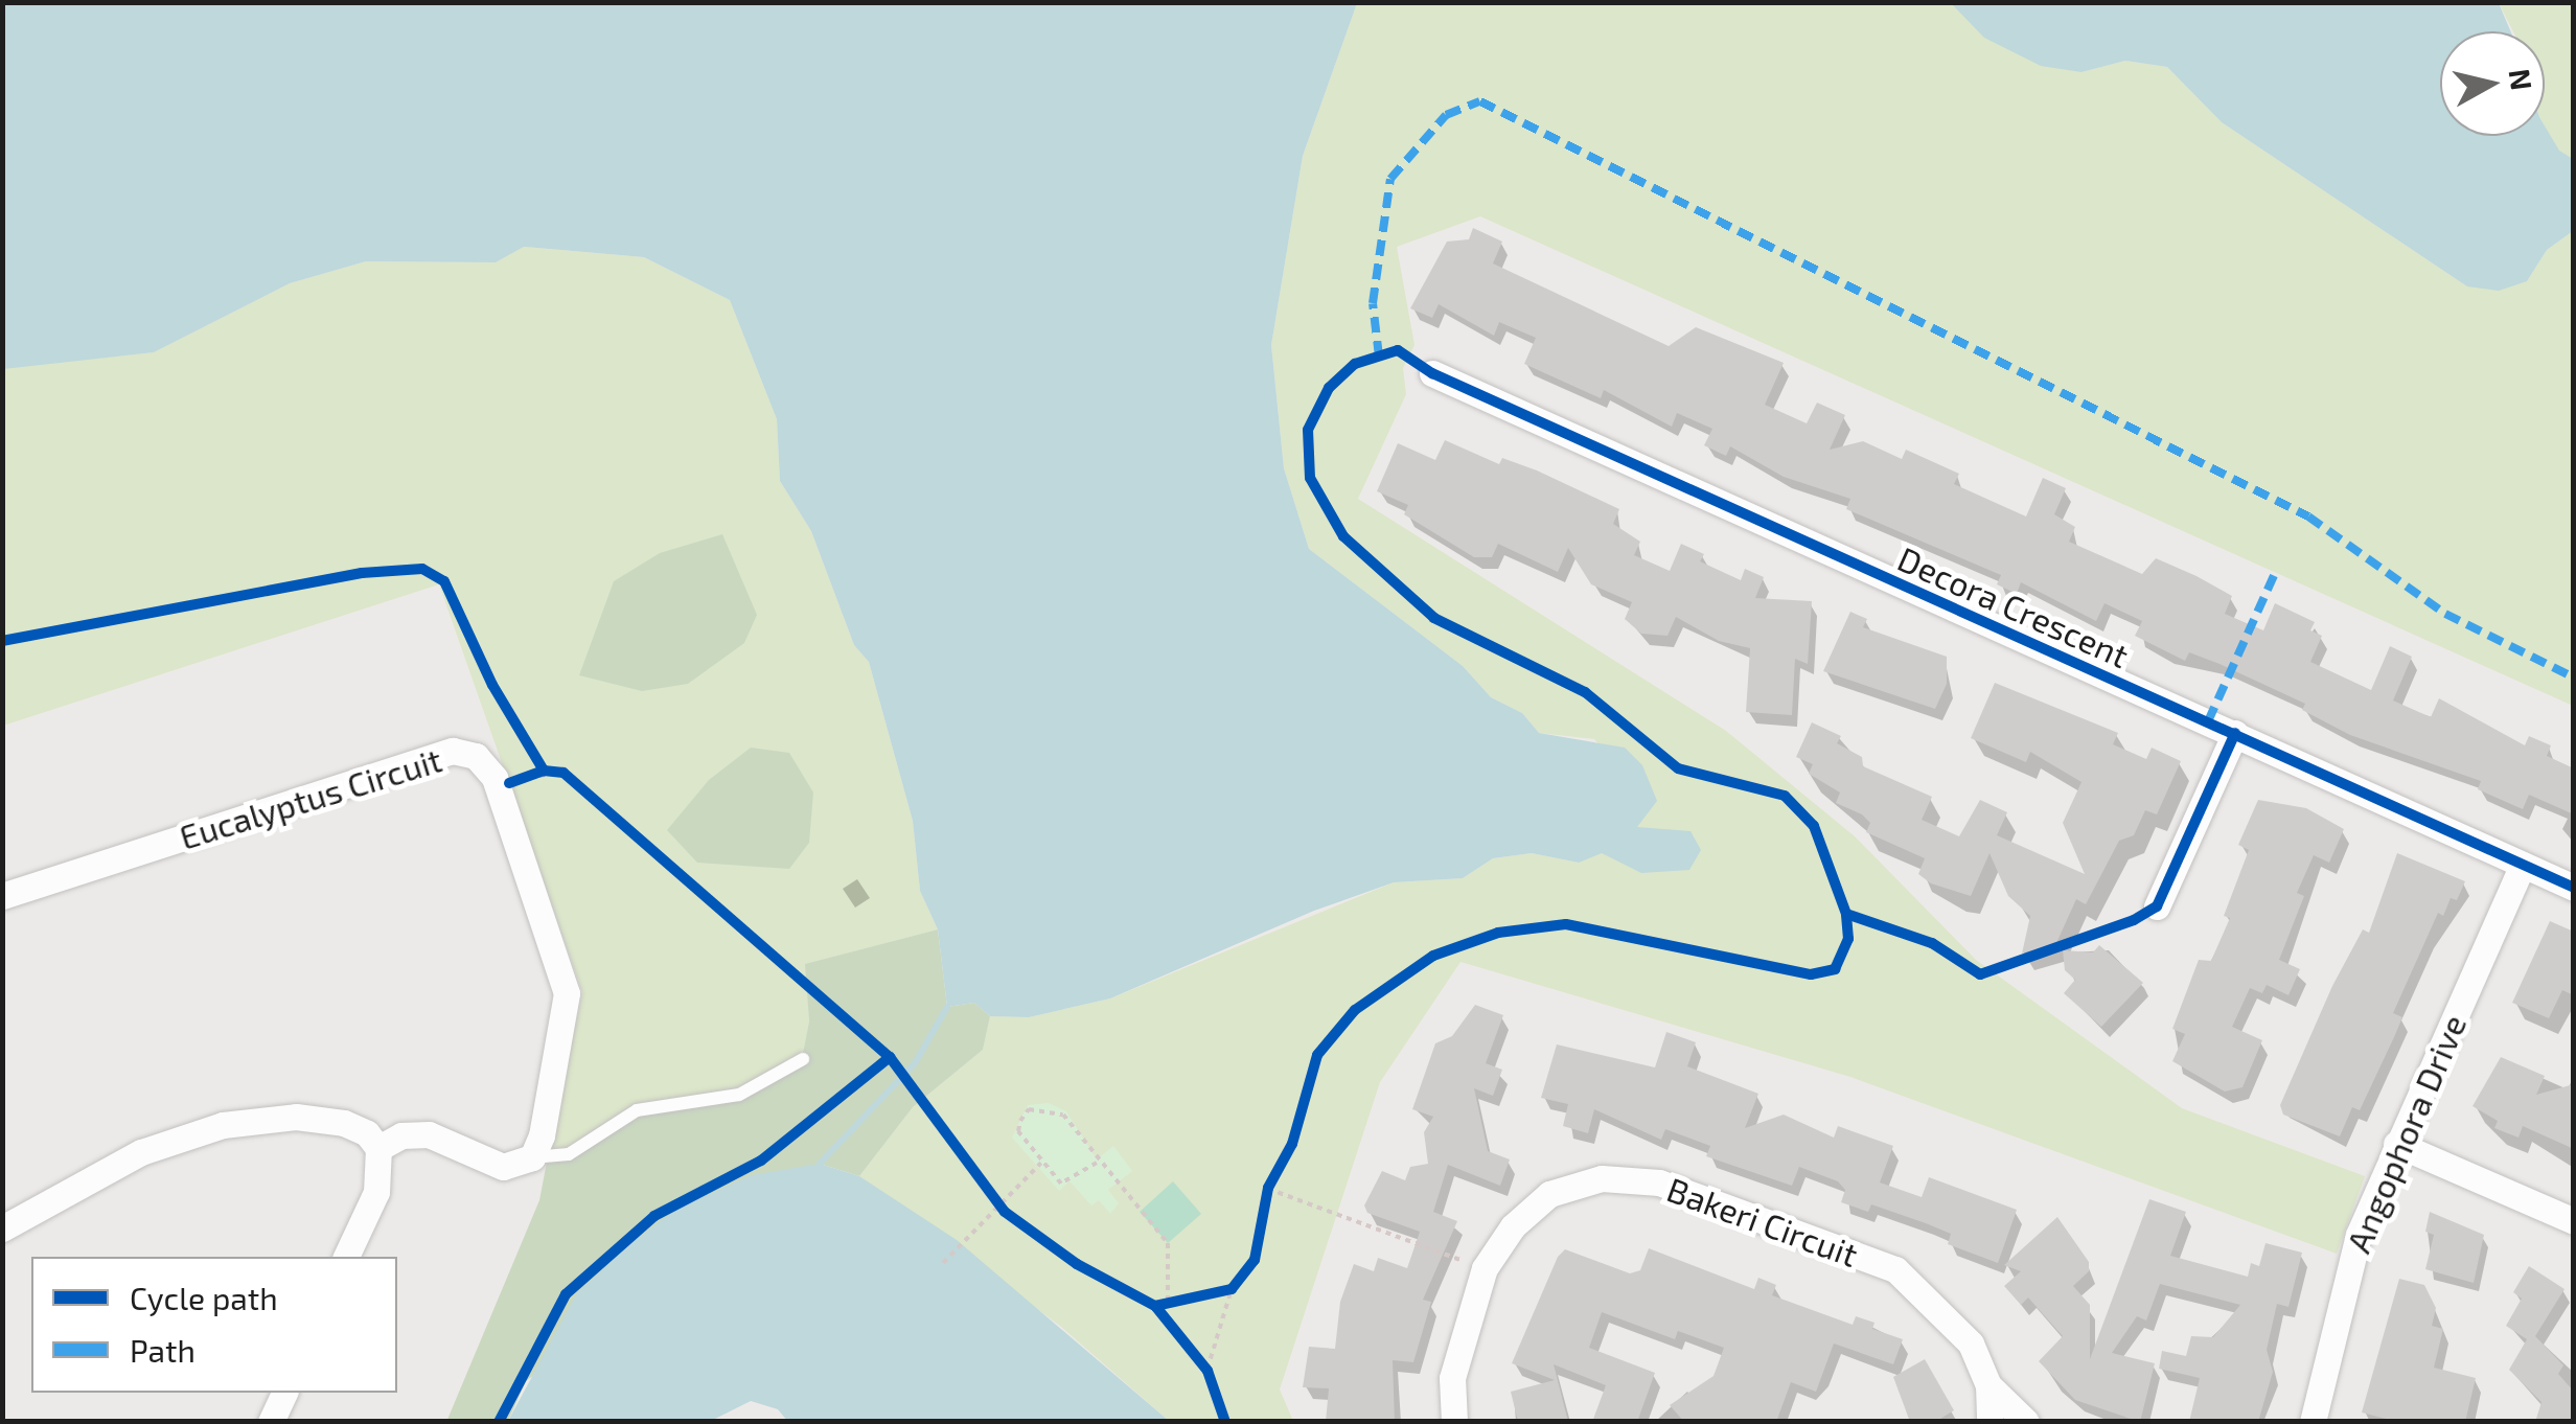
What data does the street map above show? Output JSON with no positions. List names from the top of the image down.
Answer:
{
  "streets": {
    "street": [
      "Decora Crescent",
      "Eucalyptus Circuit",
      "Angophora Drive",
      "Bakeri Circuit"
    ]
  },
  "crossings": [
    ["Decora Crescent", "Angophora Drive"]
  ],
  "legend": ["Cycle path", "Path"],
  "north": "right"
}
